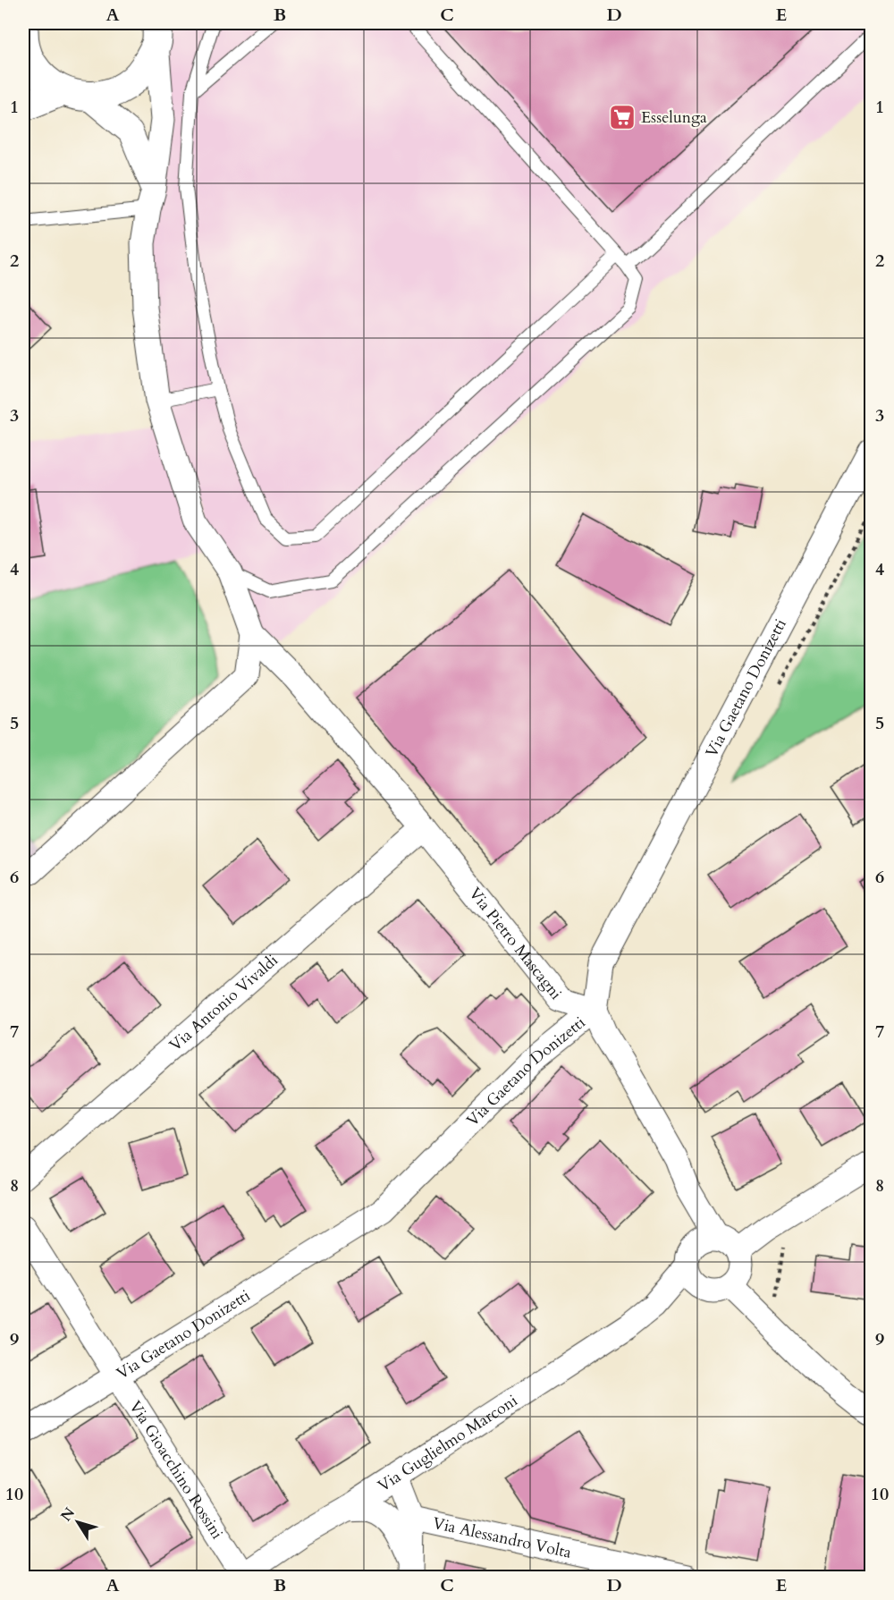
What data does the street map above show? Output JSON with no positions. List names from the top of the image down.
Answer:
{
  "streets": {
    "street": [
      "Via Gaetano Donizetti",
      "Via Pietro Mascagni",
      "Via Antonio Vivaldi",
      "Via Guglielmo Marconi",
      "Via Gioacchino Rossini",
      "Via Alessandro Volta"
    ]
  },
  "crossings": [
    ["Via Gaetano Donizetti", "Via Pietro Mascagni"],
    ["Via Gaetano Donizetti", "Via Gioacchino Rossini"],
    ["Via Pietro Mascagni", "Via Antonio Vivaldi"],
    ["Via Guglielmo Marconi", "Via Gioacchino Rossini"]
  ],
  "places": {
    "supermarket": ["Esselunga"]
  },
  "north": "top left",
  "grid": {
    "columns": [
      "A",
      "B",
      "C",
      "D",
      "E"
    ],
    "rows": [
      "1",
      "2",
      "3",
      "4",
      "5",
      "6",
      "7",
      "8",
      "9",
      "10"
    ]
  }
}
